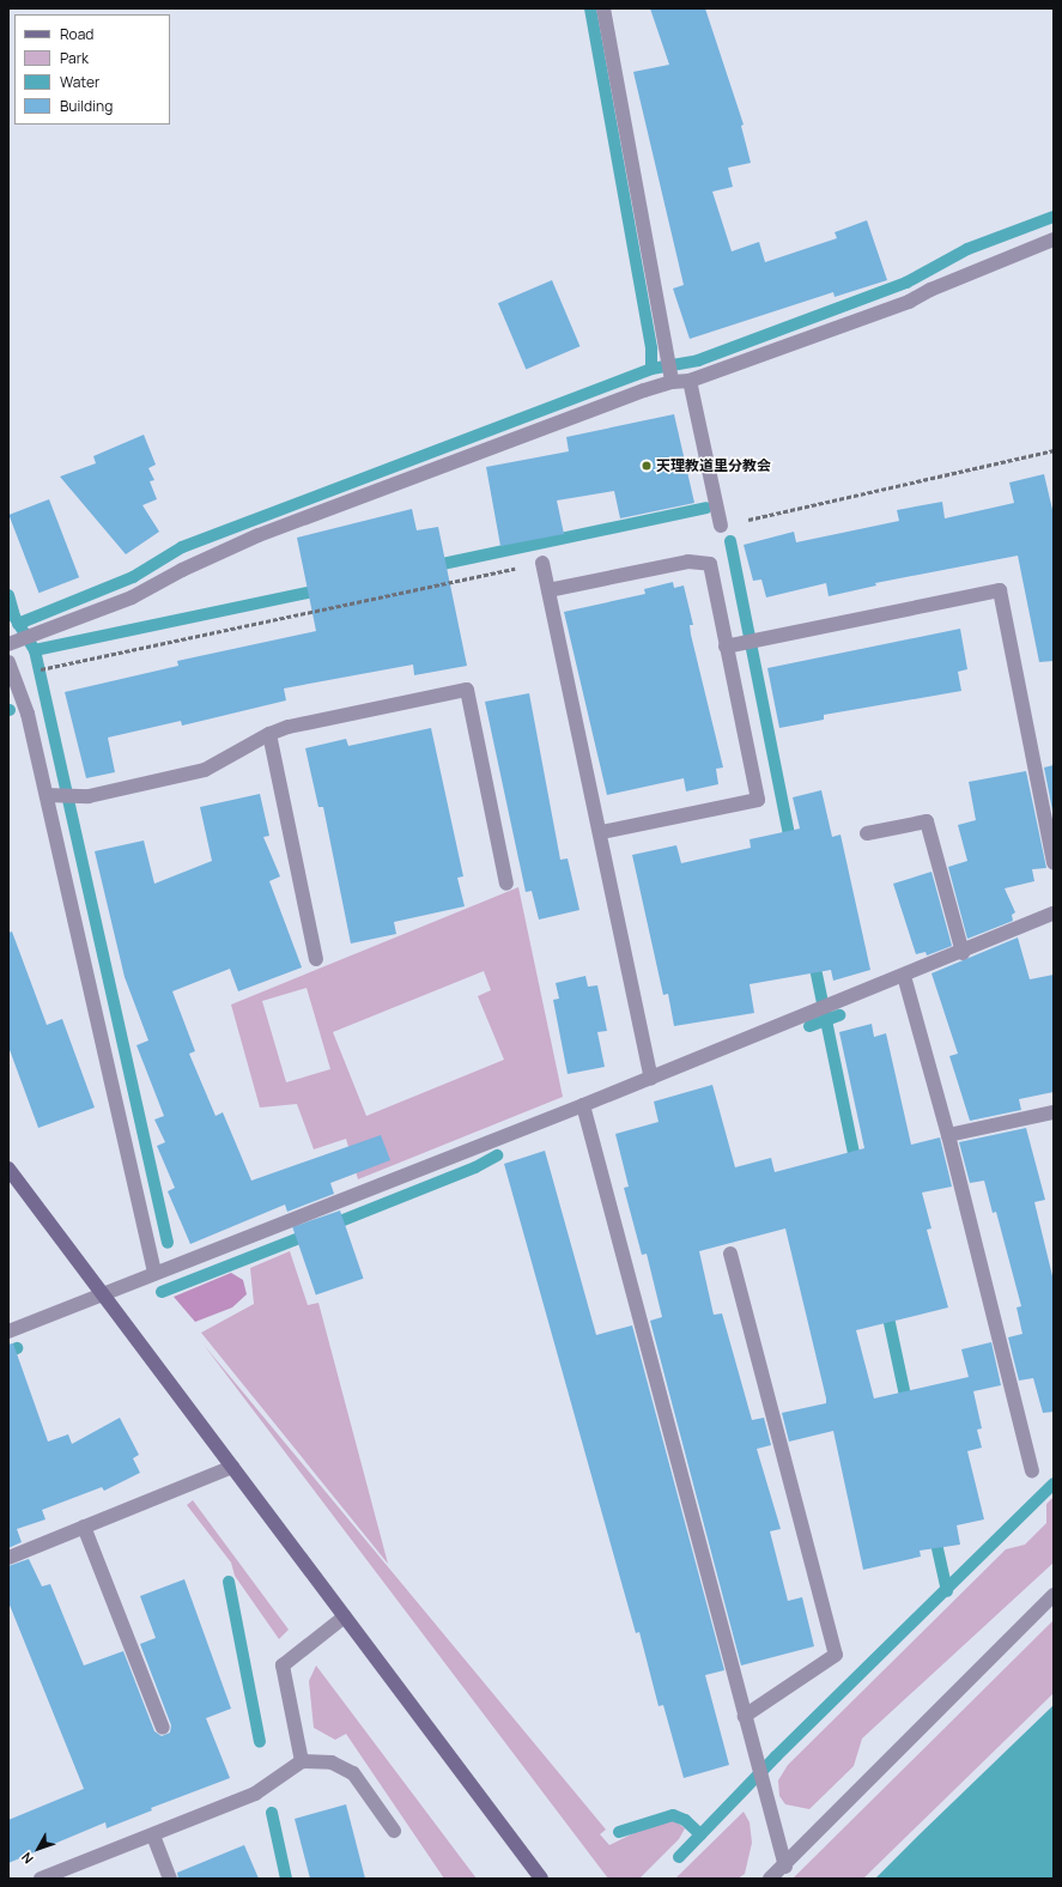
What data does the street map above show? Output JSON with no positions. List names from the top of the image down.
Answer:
{
  "places": ["天理教道里分教会"],
  "legend": [
    "Road",
    "Park",
    "Water",
    "Building"
  ],
  "north": "bottom left"
}
